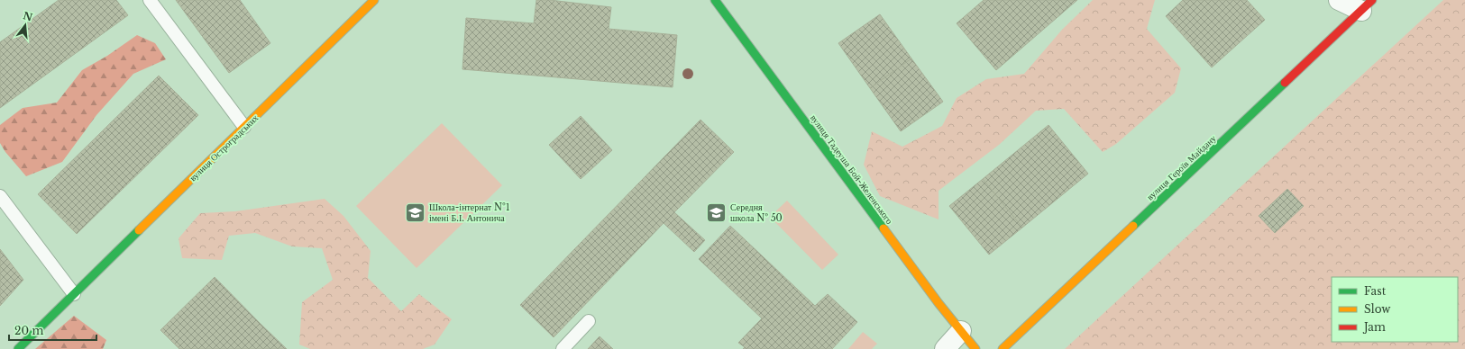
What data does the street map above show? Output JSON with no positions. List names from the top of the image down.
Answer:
{
  "streets": {
    "street": ["вулиця Остроградських", "вулиця Героїв Майдану", "вулиця Тадеуша Бой-Желенського"]
  },
  "places": {
    "school or university": ["Школа-інтернат №1 імені Б.І. Антонича", "Середня школа № 50"]
  },
  "legend": ["Fast", "Slow", "Jam"],
  "scale_bar": "20 m",
  "north": "top"
}
